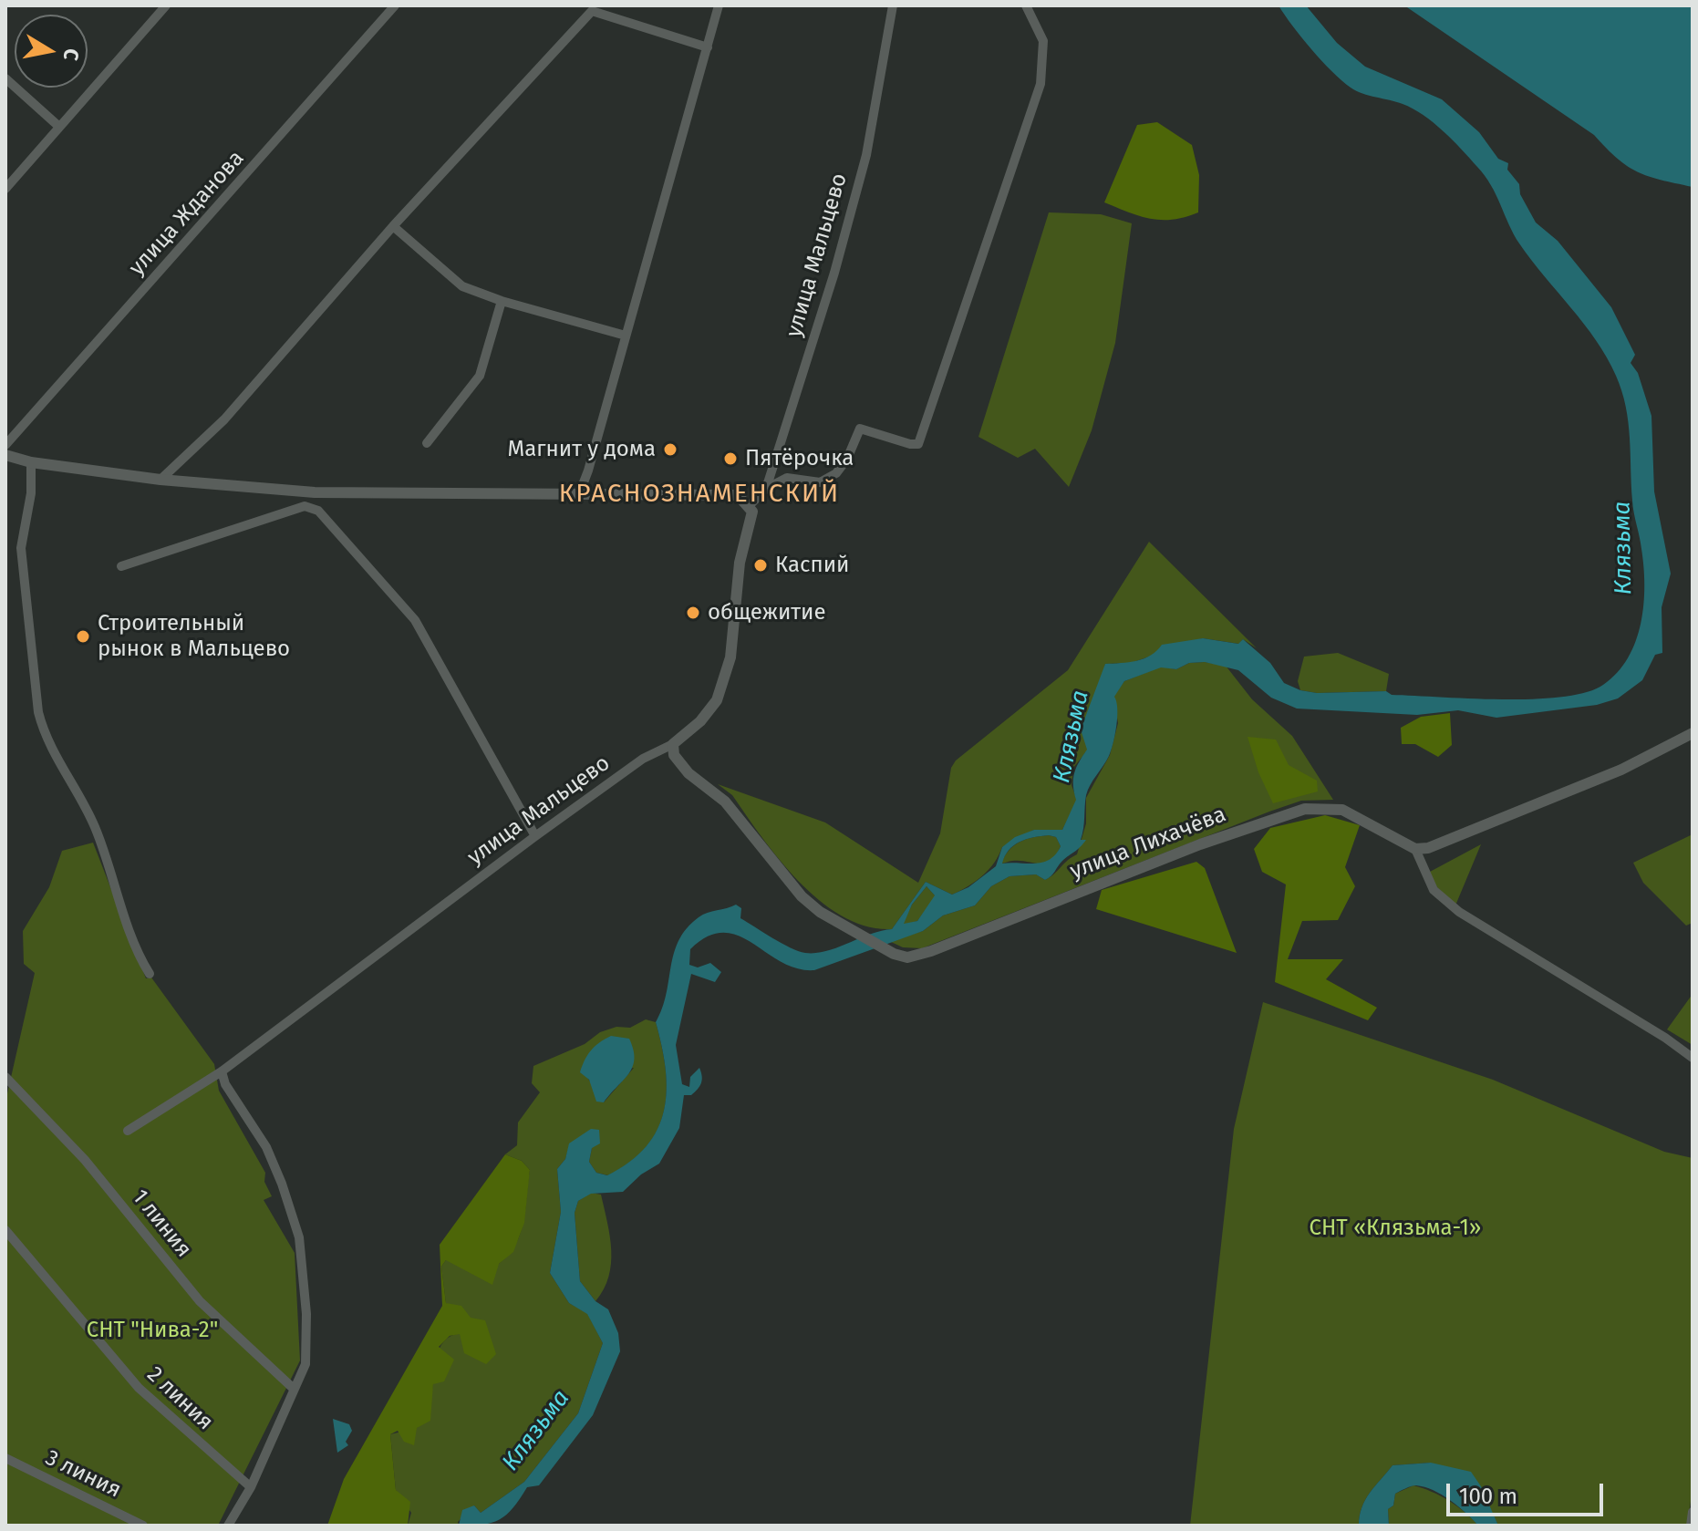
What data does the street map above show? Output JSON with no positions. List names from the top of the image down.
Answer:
{
  "streets": {
    "street": [
      "улица Жданова",
      "улица Мальцево",
      "улица Лихачёва",
      "1 линия",
      "2 линия",
      "3 линия"
    ]
  },
  "crossings": [
    ["улица Мальцево", "улица Лихачёва"]
  ],
  "districts": ["КРАСНОЗНАМЕНСКИЙ"],
  "water": ["Клязьма"],
  "parks": ["СНТ «Клязьма-1»", "СНТ \"Нива-2\""],
  "places": [
    "Магнит у дома",
    "Пятёрочка",
    "Каспий",
    "общежитие",
    "Строительный рынок в Мальцево"
  ],
  "scale_bar": "100 m",
  "north": "right"
}
